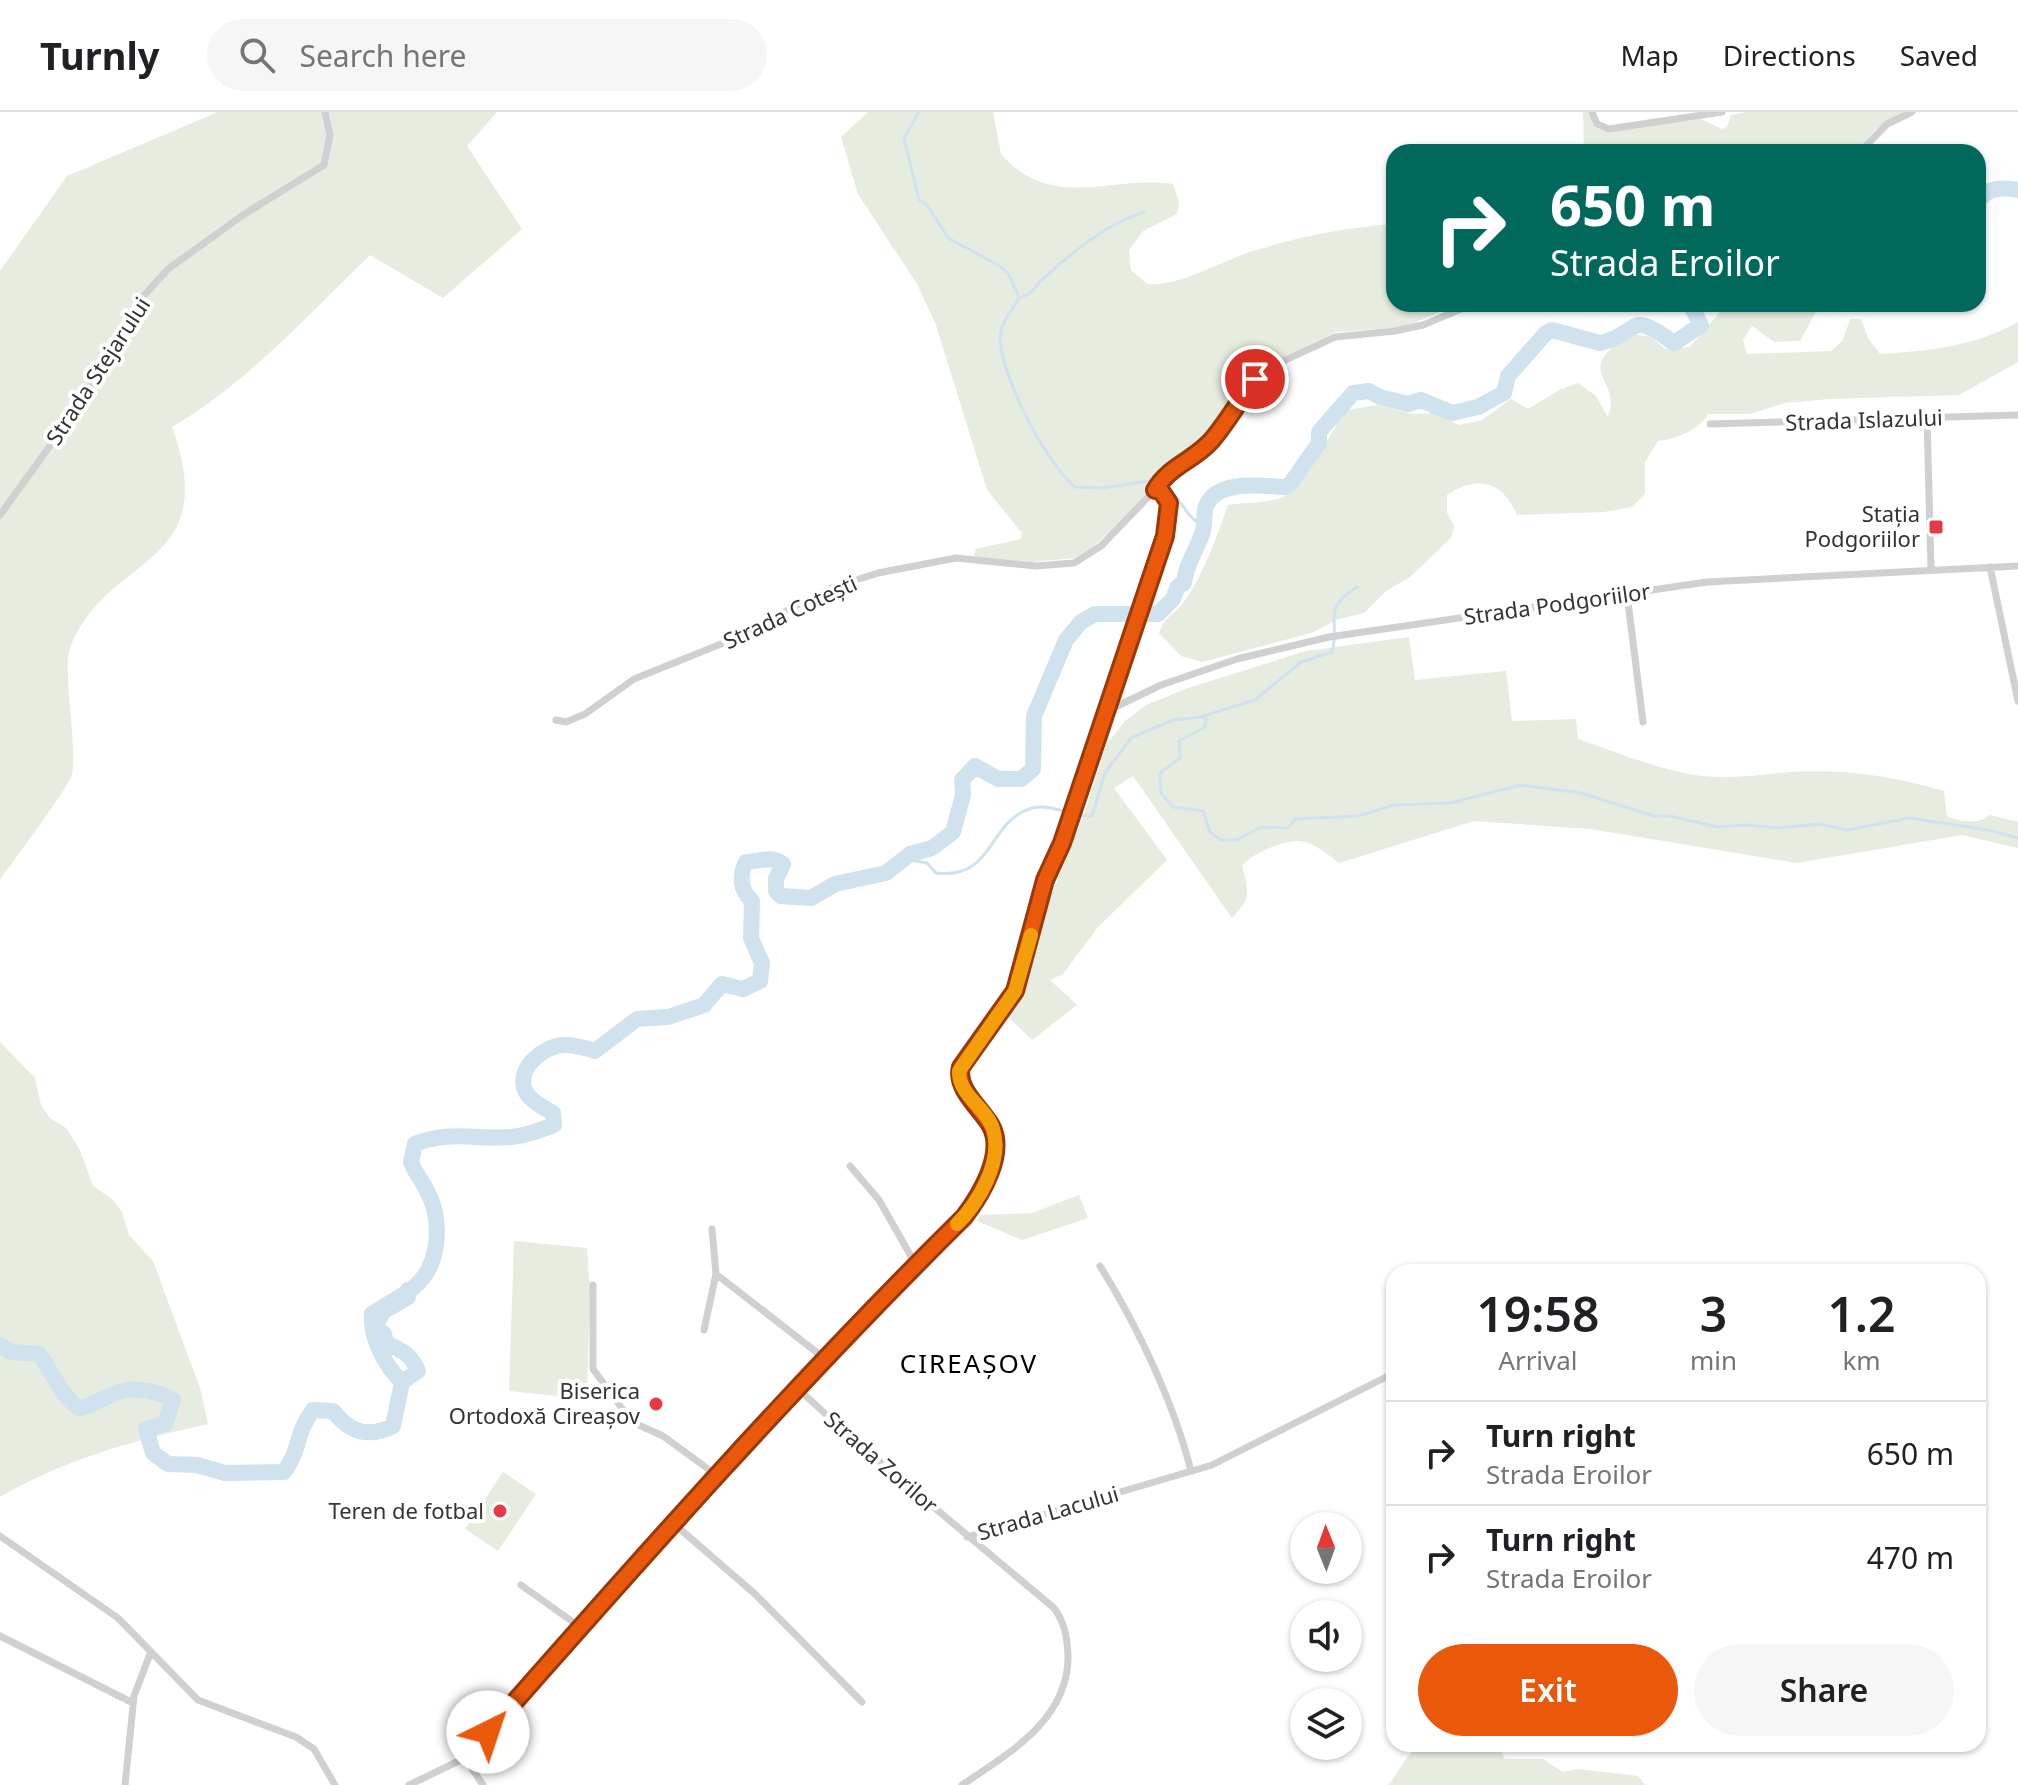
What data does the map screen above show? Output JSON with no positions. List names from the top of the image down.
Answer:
{
  "streets": {
    "street": [
      "Strada Stejarului",
      "Strada Islazului",
      "Strada Podgoriilor",
      "Strada Cotești",
      "Strada Zorilor",
      "Strada Lacului"
    ]
  },
  "crossings": [
    ["Strada Zorilor", "Strada Lacului"]
  ],
  "districts": ["CIREAȘOV"],
  "places": {
    "transit": ["Stația Podgoriilor"],
    "other": ["Biserica Ortodoxă Cireașov", "Teren de fotbal"]
  },
  "north": "top",
  "page": {
    "header": "Turnly",
    "search": "Search here",
    "nav": ["Map", "Directions", "Saved"],
    "turn": ["650 m", "Strada Eroilor"],
    "eta": [
      "19:58",
      "Arrival",
      "3",
      "min",
      "1.2",
      "km"
    ],
    "list": [
      {
        "name": "Turn right",
        "note": "Strada Eroilor",
        "value": "650 m"
      },
      {
        "name": "Turn right",
        "note": "Strada Eroilor",
        "value": "470 m"
      }
    ],
    "buttons": ["Exit", "Share"]
  }
}
